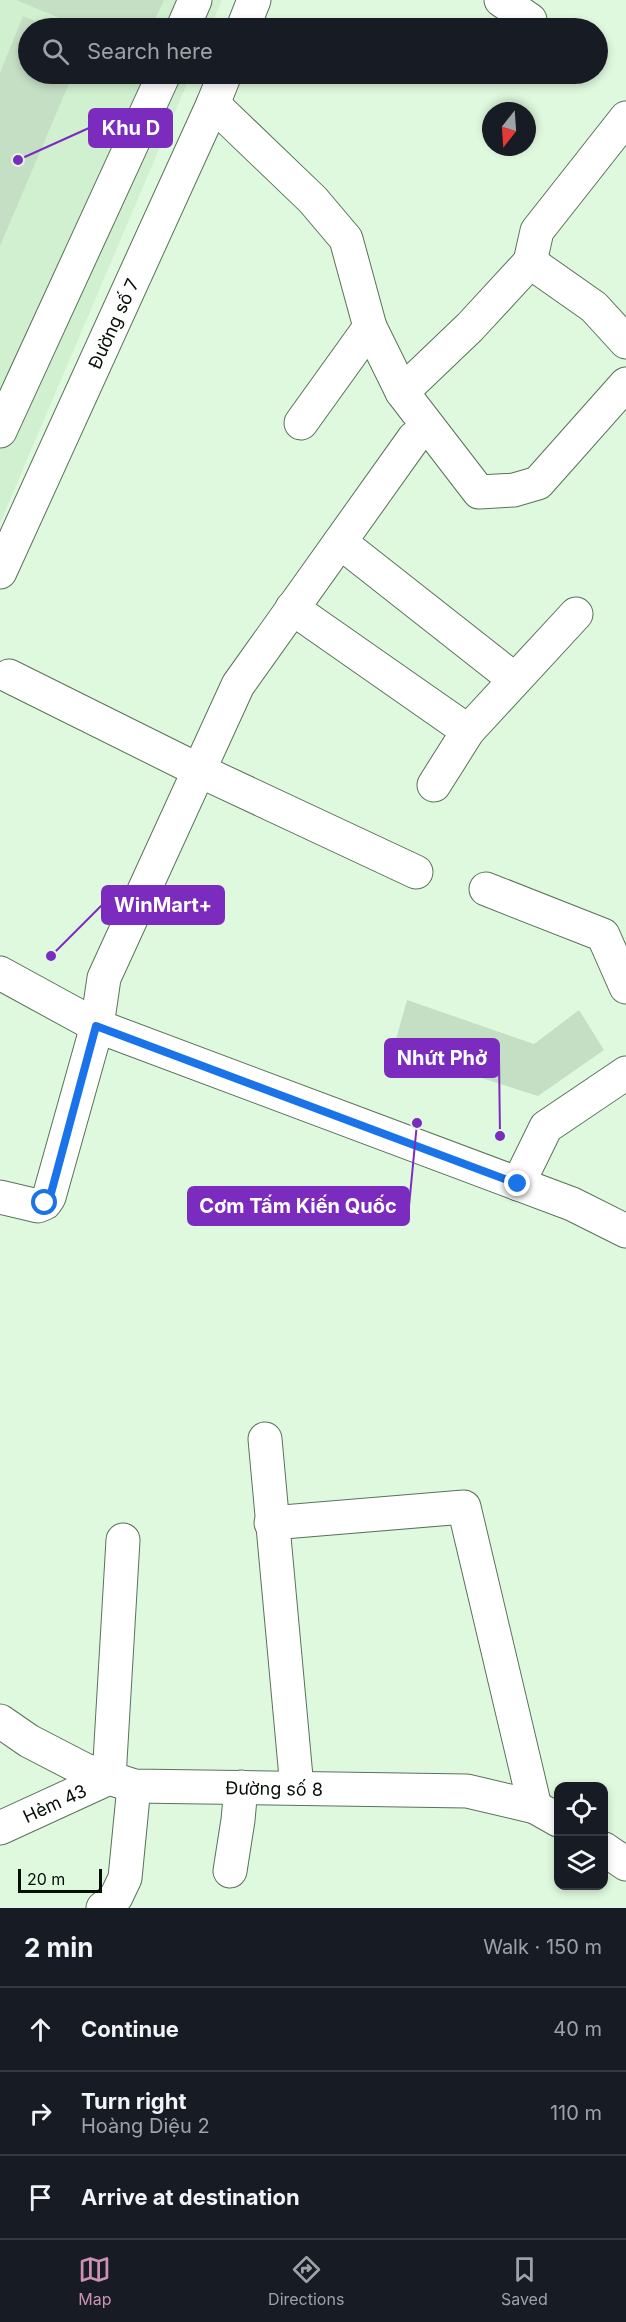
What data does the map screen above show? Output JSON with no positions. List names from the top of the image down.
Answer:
{
  "streets": {
    "street": ["Đường số 7", "Đường số 8", "Hẻm 43"]
  },
  "crossings": [
    ["Đường số 8", "Hẻm 43"]
  ],
  "places": [
    "Khu D",
    "WinMart+",
    "Cơm Tấm Kiến Quốc",
    "Nhứt Phở"
  ],
  "scale_bar": "20 m",
  "north": "bottom",
  "page": {
    "search": "Search here",
    "scale": "20 m",
    "heading": ["2 min", "Walk · 150 m"],
    "list": [
      ["Continue", "40 m"],
      ["Turn right", "Hoàng Diệu 2", "110 m"],
      "Arrive at destination"
    ],
    "nav": ["Map", "Directions", "Saved"]
  }
}
